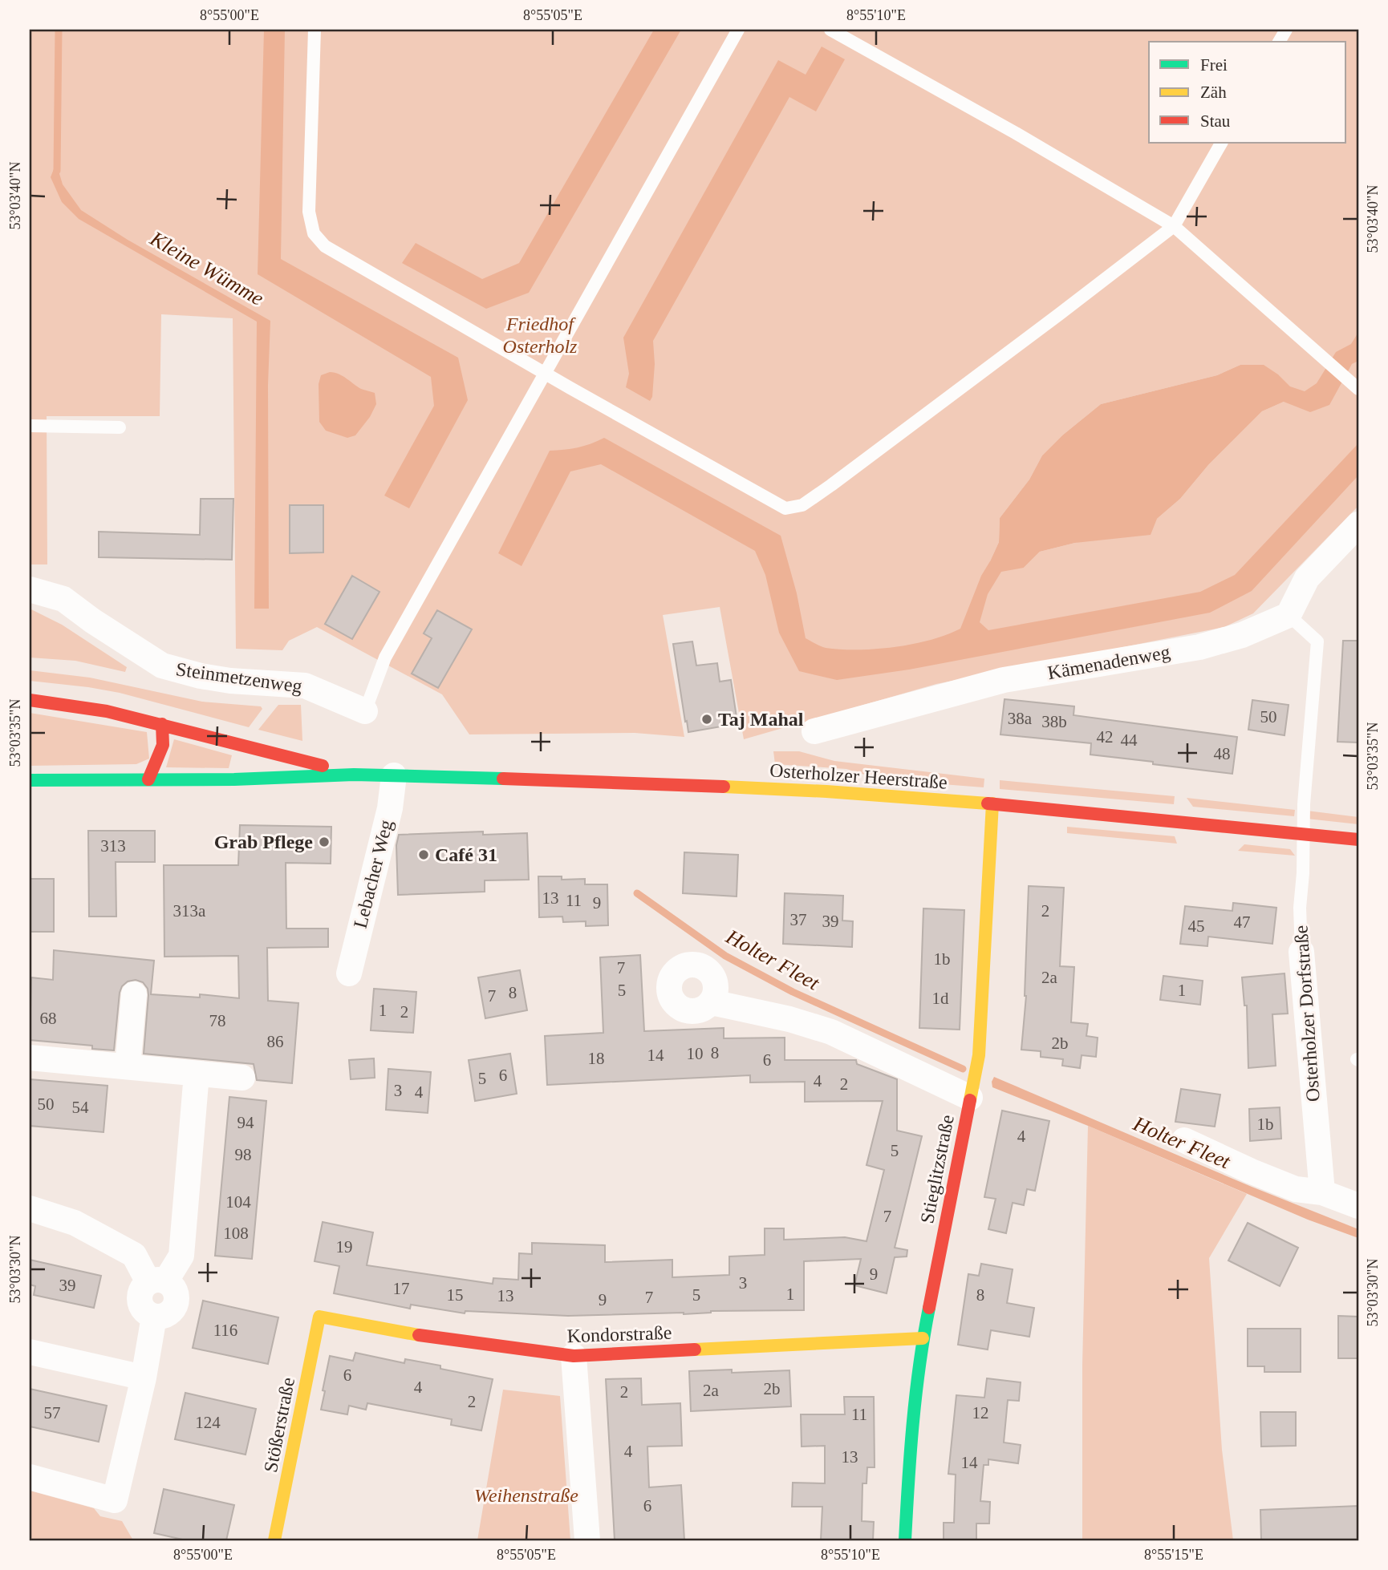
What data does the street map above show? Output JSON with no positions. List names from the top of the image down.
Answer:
{
  "streets": {
    "main road": [
      "Osterholzer Heerstraße",
      "Stieglitzstraße",
      "Kondorstraße",
      "Stößerstraße"
    ],
    "street": [
      "Kämenadenweg",
      "Steinmetzenweg",
      "Lebacher Weg",
      "Osterholzer Dorfstraße"
    ]
  },
  "crossings": [
    ["Kämenadenweg", "Osterholzer Dorfstraße"],
    ["Osterholzer Heerstraße", "Lebacher Weg"],
    ["Osterholzer Heerstraße", "Osterholzer Dorfstraße"],
    ["Osterholzer Heerstraße", "Stieglitzstraße"],
    ["Stieglitzstraße", "Kondorstraße"],
    ["Kondorstraße", "Stößerstraße"]
  ],
  "water": ["Kleine Wümme", "Holter Fleet"],
  "parks": ["Friedhof Osterholz", "Weihenstraße"],
  "places": ["Taj Mahal", "Grab Pflege", "Café 31"],
  "house_numbers": [
    "50",
    "38a",
    "38b",
    "42",
    "44",
    "48",
    "313",
    "13",
    "11",
    "9",
    "313a",
    "2",
    "37",
    "39",
    "47",
    "45",
    "1b",
    "7",
    "2a",
    "5",
    "1",
    "8",
    "7",
    "1d",
    "1",
    "2",
    "68",
    "78",
    "86",
    "2b",
    "8",
    "10",
    "14",
    "18",
    "6",
    "6",
    "5",
    "4",
    "2",
    "3",
    "4",
    "50",
    "54",
    "94",
    "1b",
    "4",
    "5",
    "98",
    "104",
    "7",
    "108",
    "19",
    "9",
    "3",
    "39",
    "17",
    "1",
    "15",
    "5",
    "8",
    "13",
    "7",
    "9",
    "116",
    "6",
    "4",
    "2b",
    "2a",
    "2",
    "2",
    "57",
    "12",
    "11",
    "124",
    "4",
    "13",
    "14",
    "6"
  ],
  "legend": ["Frei", "Zäh", "Stau"],
  "coordinates": [
    "8°55'00\"E",
    "8°55'05\"E",
    "8°55'10\"E",
    "53°03'40\"N",
    "53°03'35\"N",
    "53°03'30\"N",
    "8°55'15\"E"
  ]
}
